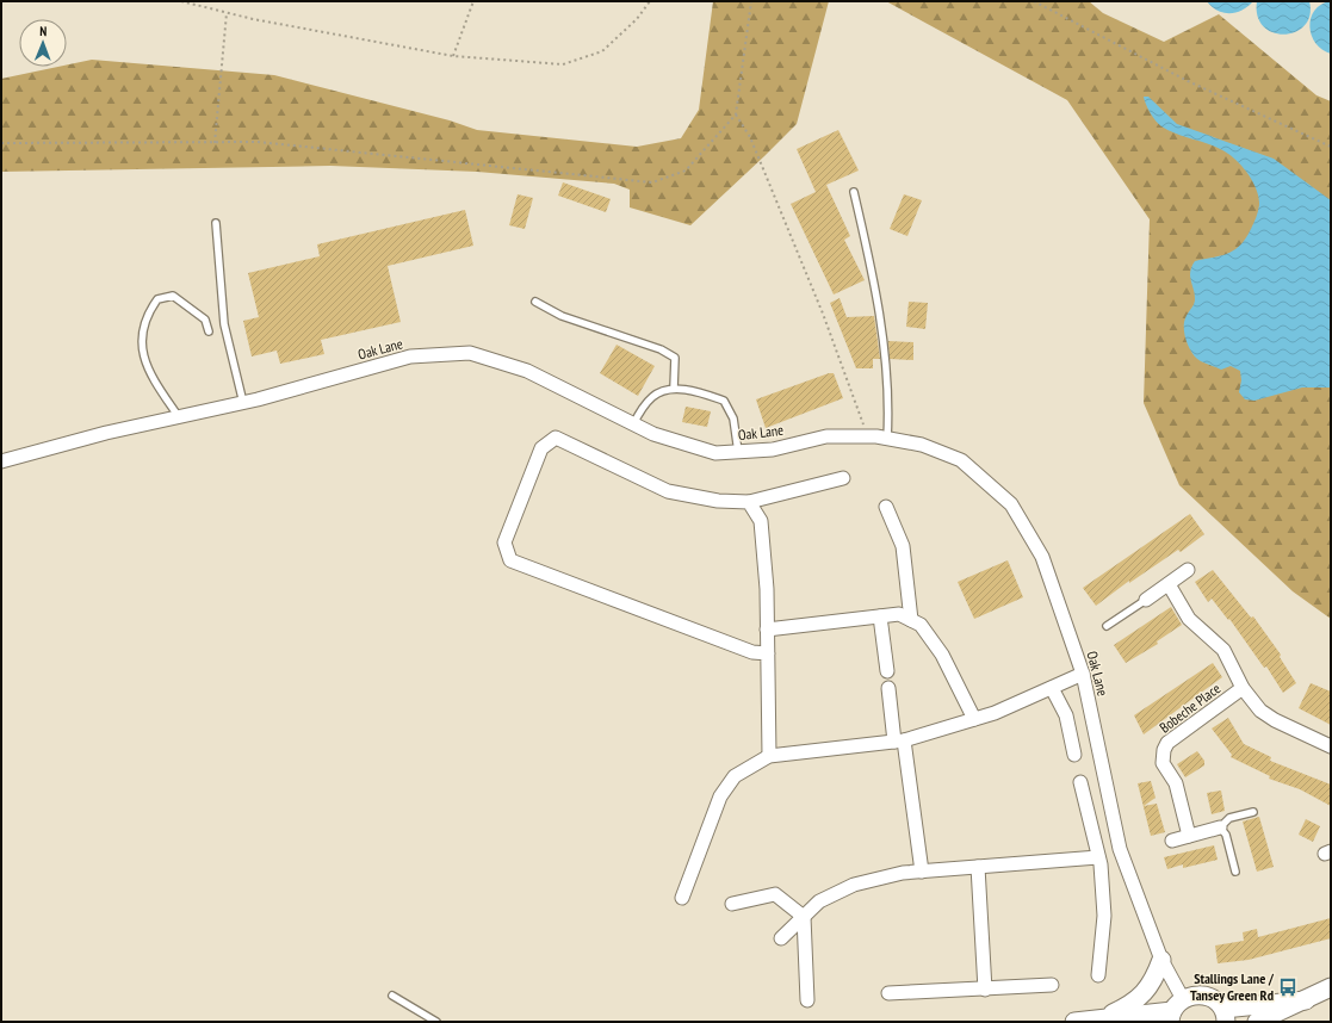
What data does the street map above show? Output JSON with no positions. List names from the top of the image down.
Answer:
{
  "streets": {
    "street": ["Oak Lane", "Bobeche Place"]
  },
  "places": {
    "bus stop": ["Stallings Lane / Tansey Green Rd"]
  },
  "north": "top"
}
